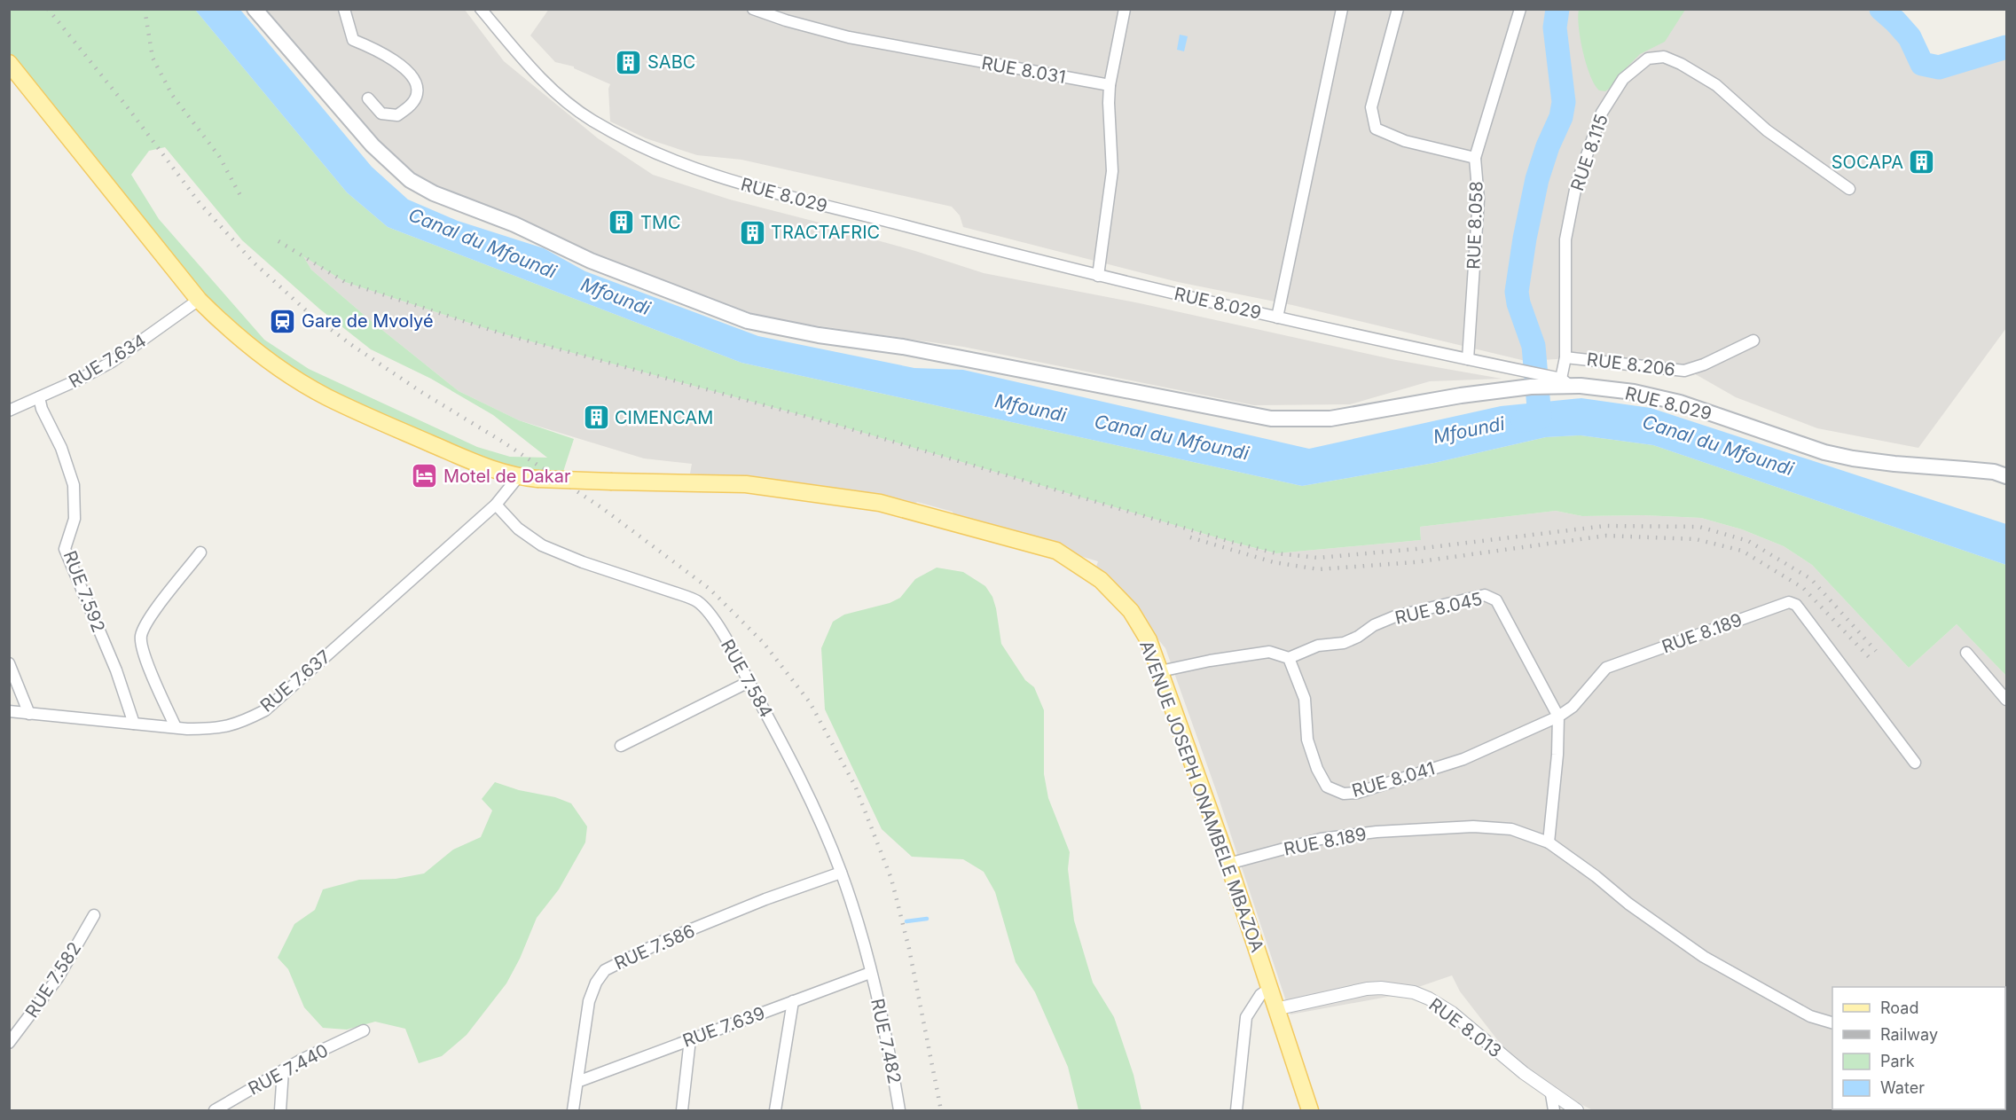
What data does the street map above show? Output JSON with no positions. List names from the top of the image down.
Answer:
{
  "streets": {
    "main road": ["RUE 8.029", "AVENUE JOSEPH ONAMBELE MBAZOA"],
    "street": [
      "RUE 8.031",
      "RUE 8.115",
      "RUE 8.058",
      "RUE 7.634",
      "RUE 8.206",
      "RUE 7.592",
      "RUE 8.045",
      "RUE 8.189",
      "RUE 7.584",
      "RUE 7.637",
      "RUE 8.041",
      "RUE 7.586",
      "RUE 7.582",
      "RUE 7.639",
      "RUE 8.013",
      "RUE 7.482",
      "RUE 7.440"
    ]
  },
  "crossings": [
    ["RUE 8.115", "RUE 8.029"],
    ["RUE 8.115", "RUE 8.206"],
    ["RUE 8.029", "RUE 8.058"],
    ["RUE 7.634", "RUE 7.592"],
    ["RUE 7.634", "AVENUE JOSEPH ONAMBELE MBAZOA"],
    ["RUE 7.592", "RUE 7.637"],
    ["RUE 8.045", "RUE 8.189"],
    ["RUE 8.045", "RUE 8.041"],
    ["RUE 8.189", "RUE 8.041"],
    ["RUE 8.189", "AVENUE JOSEPH ONAMBELE MBAZOA"],
    ["RUE 7.584", "RUE 7.637"],
    ["RUE 7.584", "RUE 7.586"],
    ["RUE 7.584", "RUE 7.639"],
    ["RUE 7.584", "RUE 7.482"],
    ["RUE 7.637", "AVENUE JOSEPH ONAMBELE MBAZOA"],
    ["AVENUE JOSEPH ONAMBELE MBAZOA", "RUE 8.013"],
    ["RUE 7.586", "RUE 7.639"],
    ["RUE 7.639", "RUE 7.482"]
  ],
  "water": ["Canal du Mfoundi", "Mfoundi"],
  "places": {
    "building": [
      "SABC",
      "SOCAPA",
      "TMC",
      "TRACTAFRIC",
      "CIMENCAM"
    ],
    "station": ["Gare de Mvolyé"],
    "hotel": ["Motel de Dakar"]
  },
  "legend": [
    "Road",
    "Railway",
    "Park",
    "Water"
  ]
}
